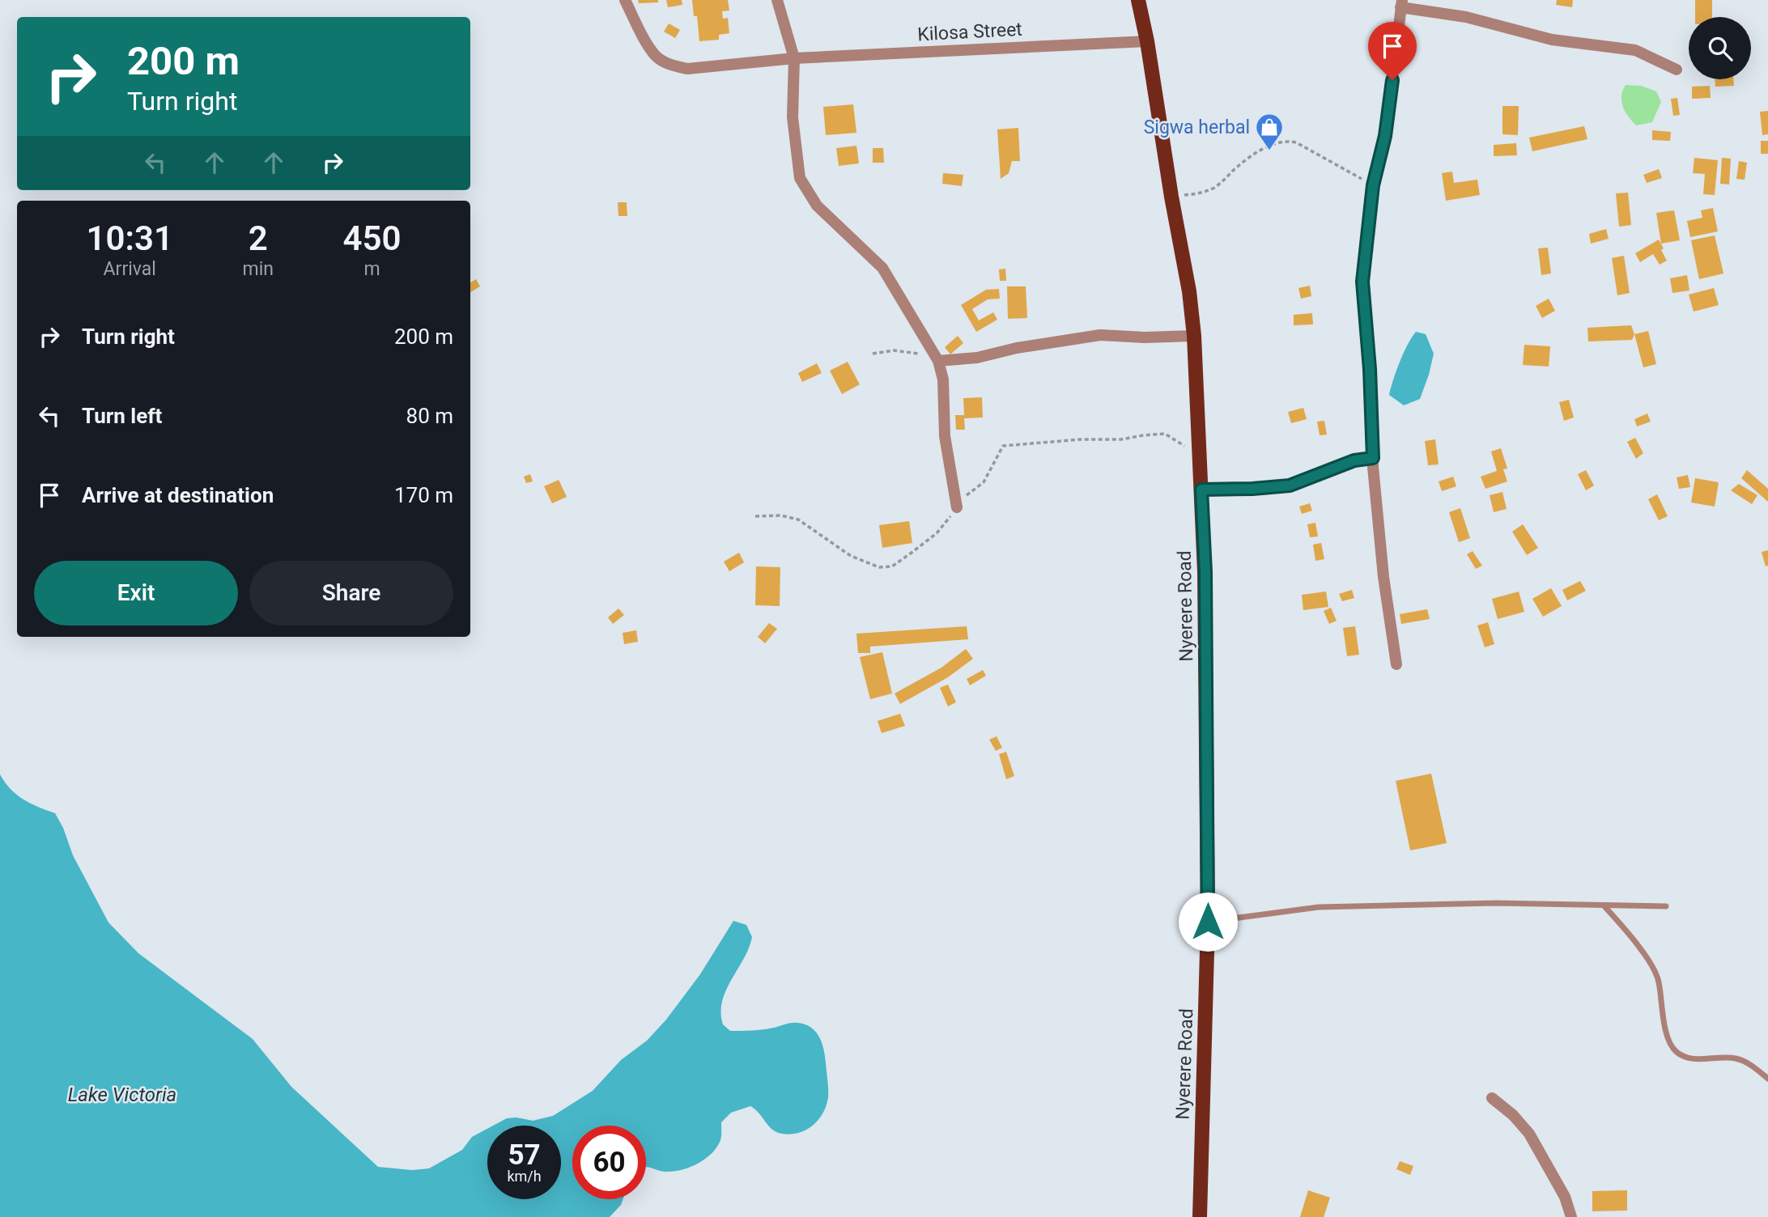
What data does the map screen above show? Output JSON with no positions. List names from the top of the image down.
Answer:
{
  "streets": {
    "main road": ["Nyerere Road"],
    "street": ["Kilosa Street"]
  },
  "crossings": [
    ["Kilosa Street", "Nyerere Road"]
  ],
  "water": ["Lake Victoria"],
  "places": {
    "shop": ["Sigwa herbal"]
  },
  "page": {
    "turn": ["200 m", "Turn right"],
    "eta": [
      "10:31",
      "Arrival",
      "2",
      "min",
      "450",
      "m"
    ],
    "list": [
      {
        "name": "Turn right",
        "value": "200 m"
      },
      {
        "name": "Turn left",
        "value": "80 m"
      },
      {
        "name": "Arrive at destination",
        "value": "170 m"
      }
    ],
    "buttons": ["Exit", "Share"],
    "speed": "57 km/h",
    "limit": "60"
  }
}
